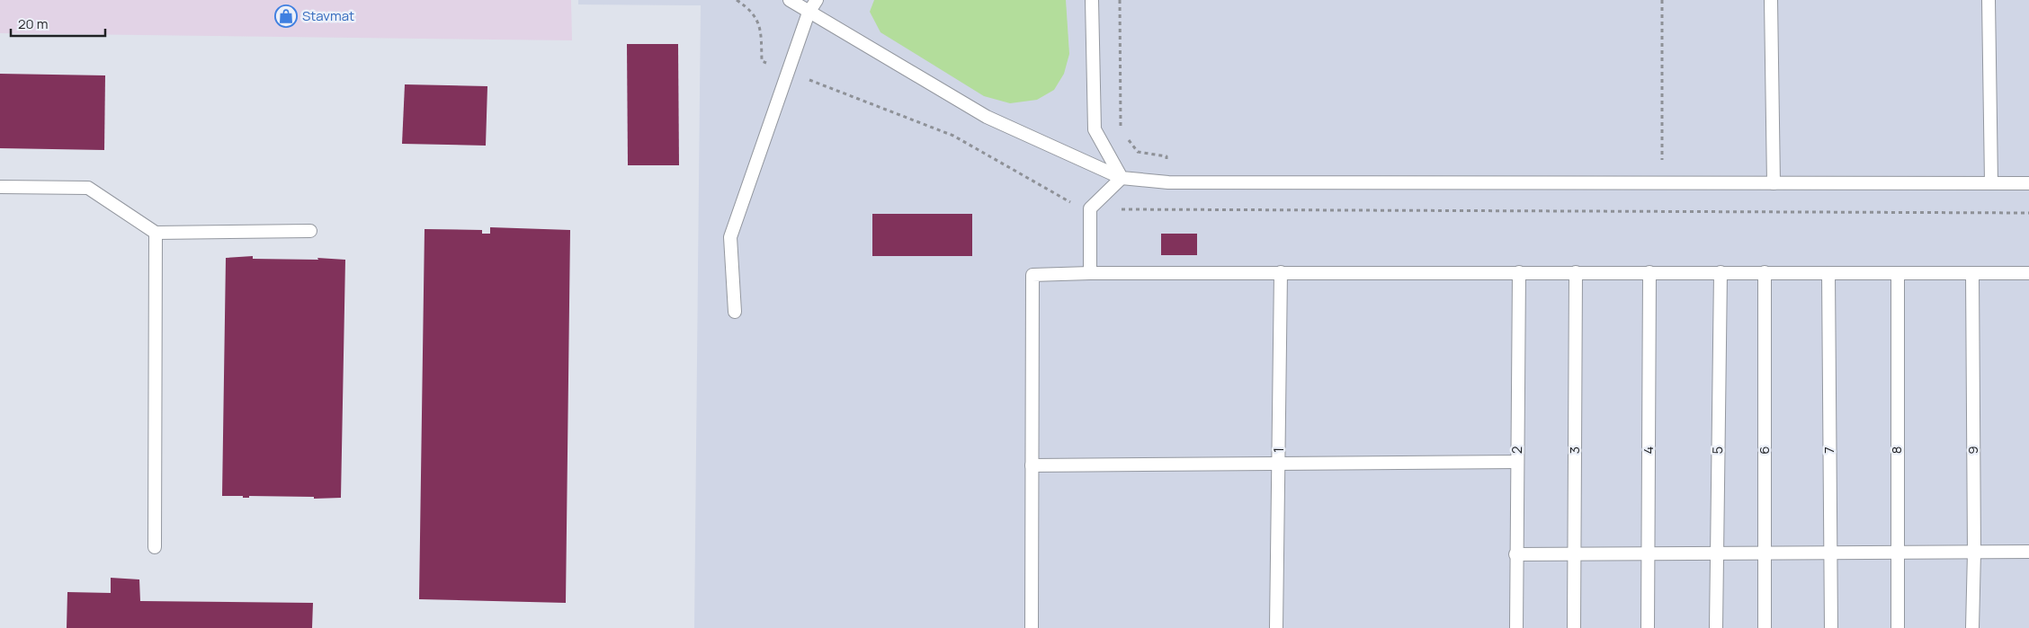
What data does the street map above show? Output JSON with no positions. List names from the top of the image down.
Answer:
{
  "streets": {
    "lane": [
      "1",
      "2",
      "3",
      "4",
      "5",
      "6",
      "7",
      "8",
      "9"
    ]
  },
  "places": {
    "shop": ["Stavmat"]
  },
  "scale_bar": "20 m"
}
